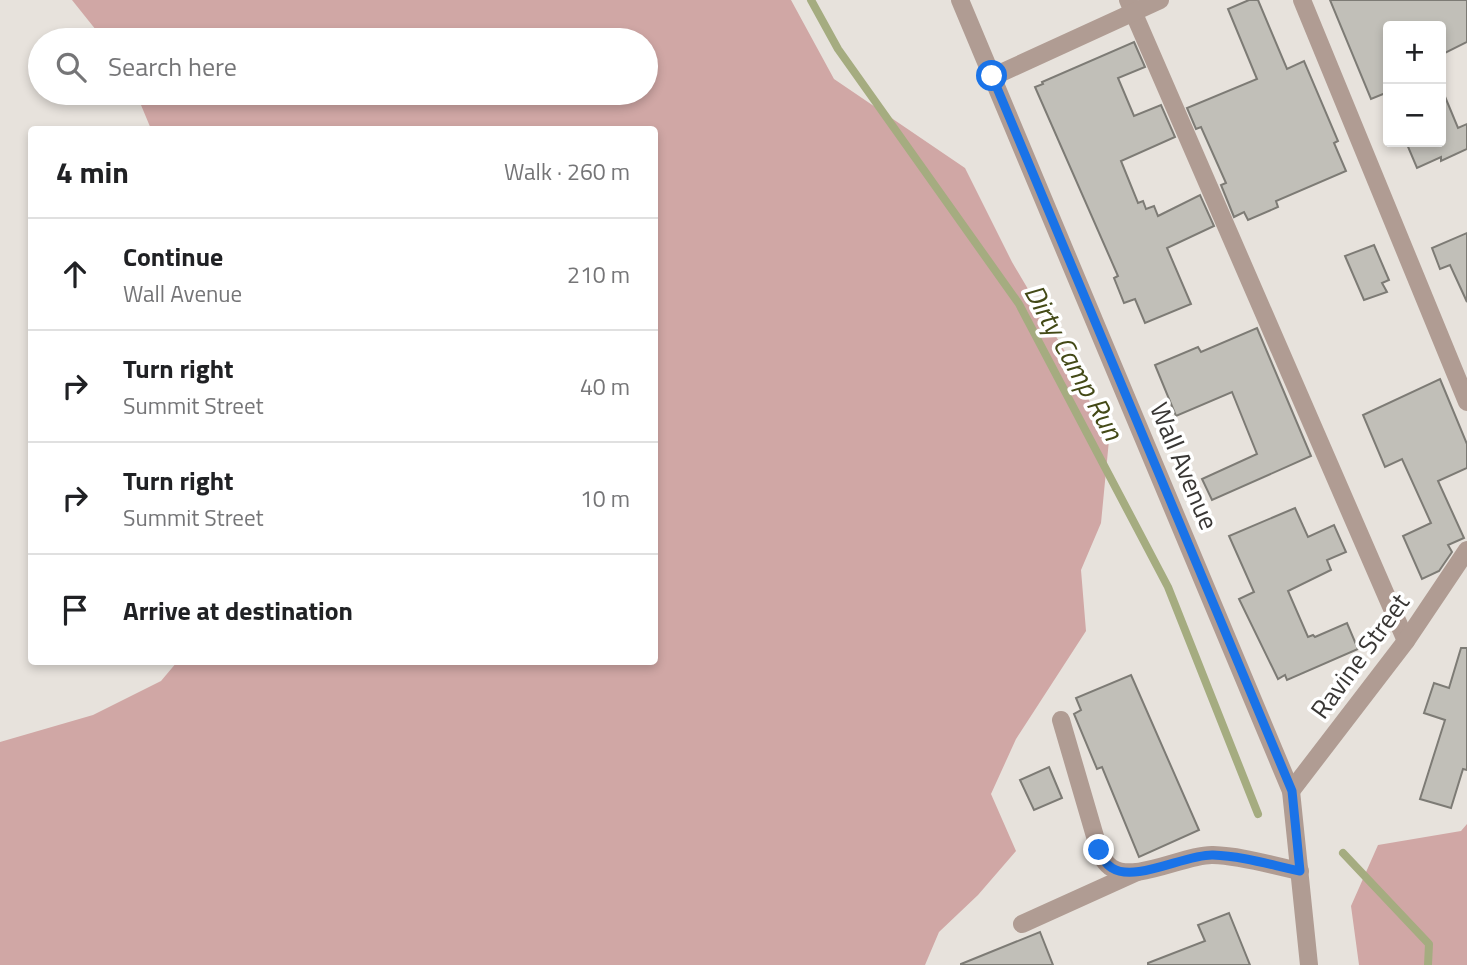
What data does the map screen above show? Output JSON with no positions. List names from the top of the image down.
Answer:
{
  "streets": {
    "street": ["Wall Avenue", "Ravine Street"]
  },
  "crossings": [
    ["Wall Avenue", "Ravine Street"]
  ],
  "water": ["Dirty Camp Run"],
  "page": {
    "map_buttons": ["+", "−"],
    "search": "Search here",
    "heading": ["4 min", "Walk · 260 m"],
    "list": [
      ["Continue", "Wall Avenue", "210 m"],
      ["Turn right", "Summit Street", "40 m"],
      ["Turn right", "Summit Street", "10 m"],
      "Arrive at destination"
    ]
  }
}
